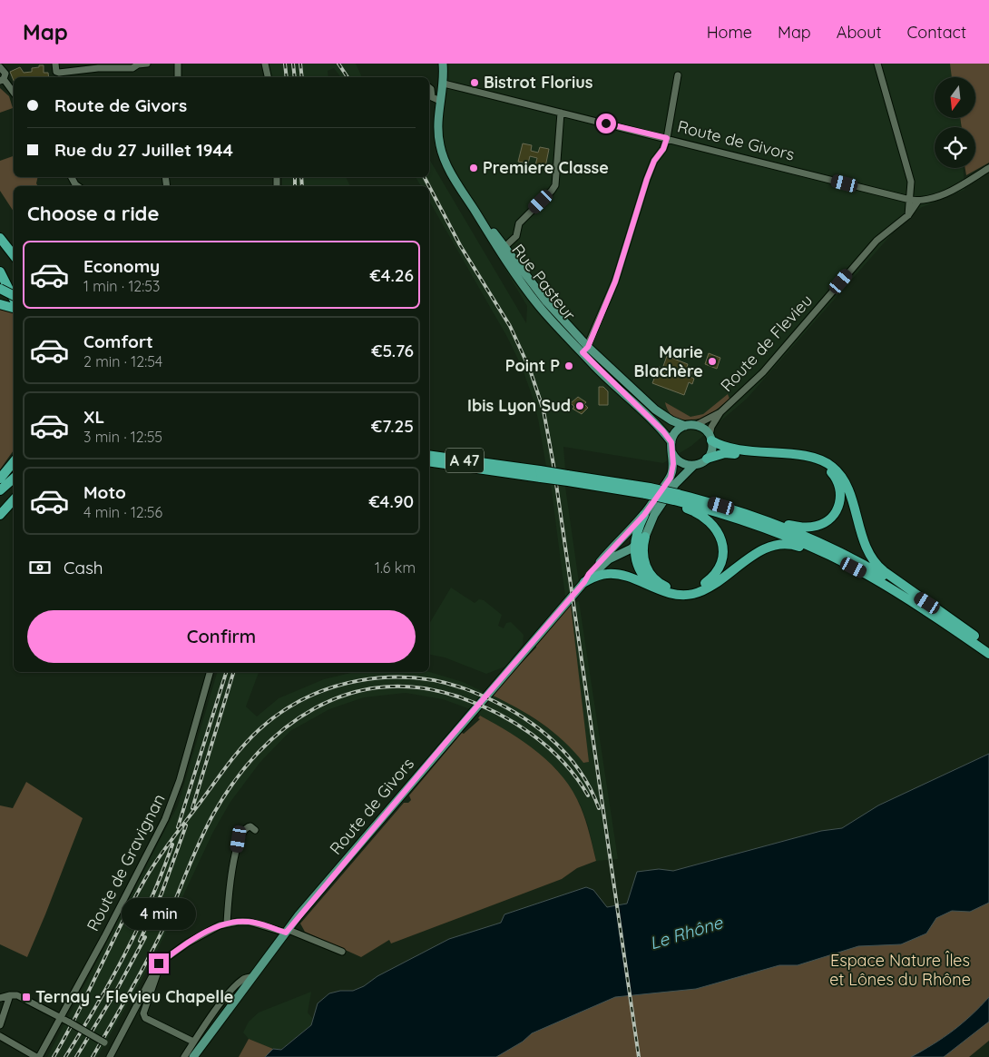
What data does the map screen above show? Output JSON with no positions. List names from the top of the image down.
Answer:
{
  "streets": {
    "highway": ["A 47"],
    "main road": ["Route de Givors", "Rue Pasteur"],
    "street": ["Route de Flevieu", "Route de Gravignan"]
  },
  "crossings": [
    ["Route de Givors", "Rue Pasteur"],
    ["Route de Givors", "Route de Flevieu"],
    ["Rue Pasteur", "Route de Flevieu"]
  ],
  "water": ["Le Rhône"],
  "parks": ["Espace Nature Îles et Lônes du Rhône"],
  "places": {
    "other": [
      "Bistrot Florius",
      "Premiere Classe",
      "Marie Blachère",
      "Point P",
      "Ibis Lyon Sud"
    ],
    "transit": ["Ternay - Flevieu Chapelle"]
  },
  "north": "bottom",
  "page": {
    "header": "Map",
    "nav": [
      "Home",
      "Map",
      "About",
      "Contact"
    ],
    "banner": ["Route de Givors", "Rue du 27 Juillet 1944"],
    "heading": "Choose a ride",
    "list": [
      {
        "name": "Economy",
        "note": "1 min · 12:53",
        "value": "€4.26"
      },
      {
        "name": "Comfort",
        "note": "2 min · 12:54",
        "value": "€5.76"
      },
      {
        "name": "XL",
        "note": "3 min · 12:55",
        "value": "€7.25"
      },
      {
        "name": "Moto",
        "note": "4 min · 12:56",
        "value": "€4.90"
      }
    ],
    "pay": ["Cash", "1.6 km"],
    "buttons": "Confirm",
    "bubble": "4 min"
  }
}
